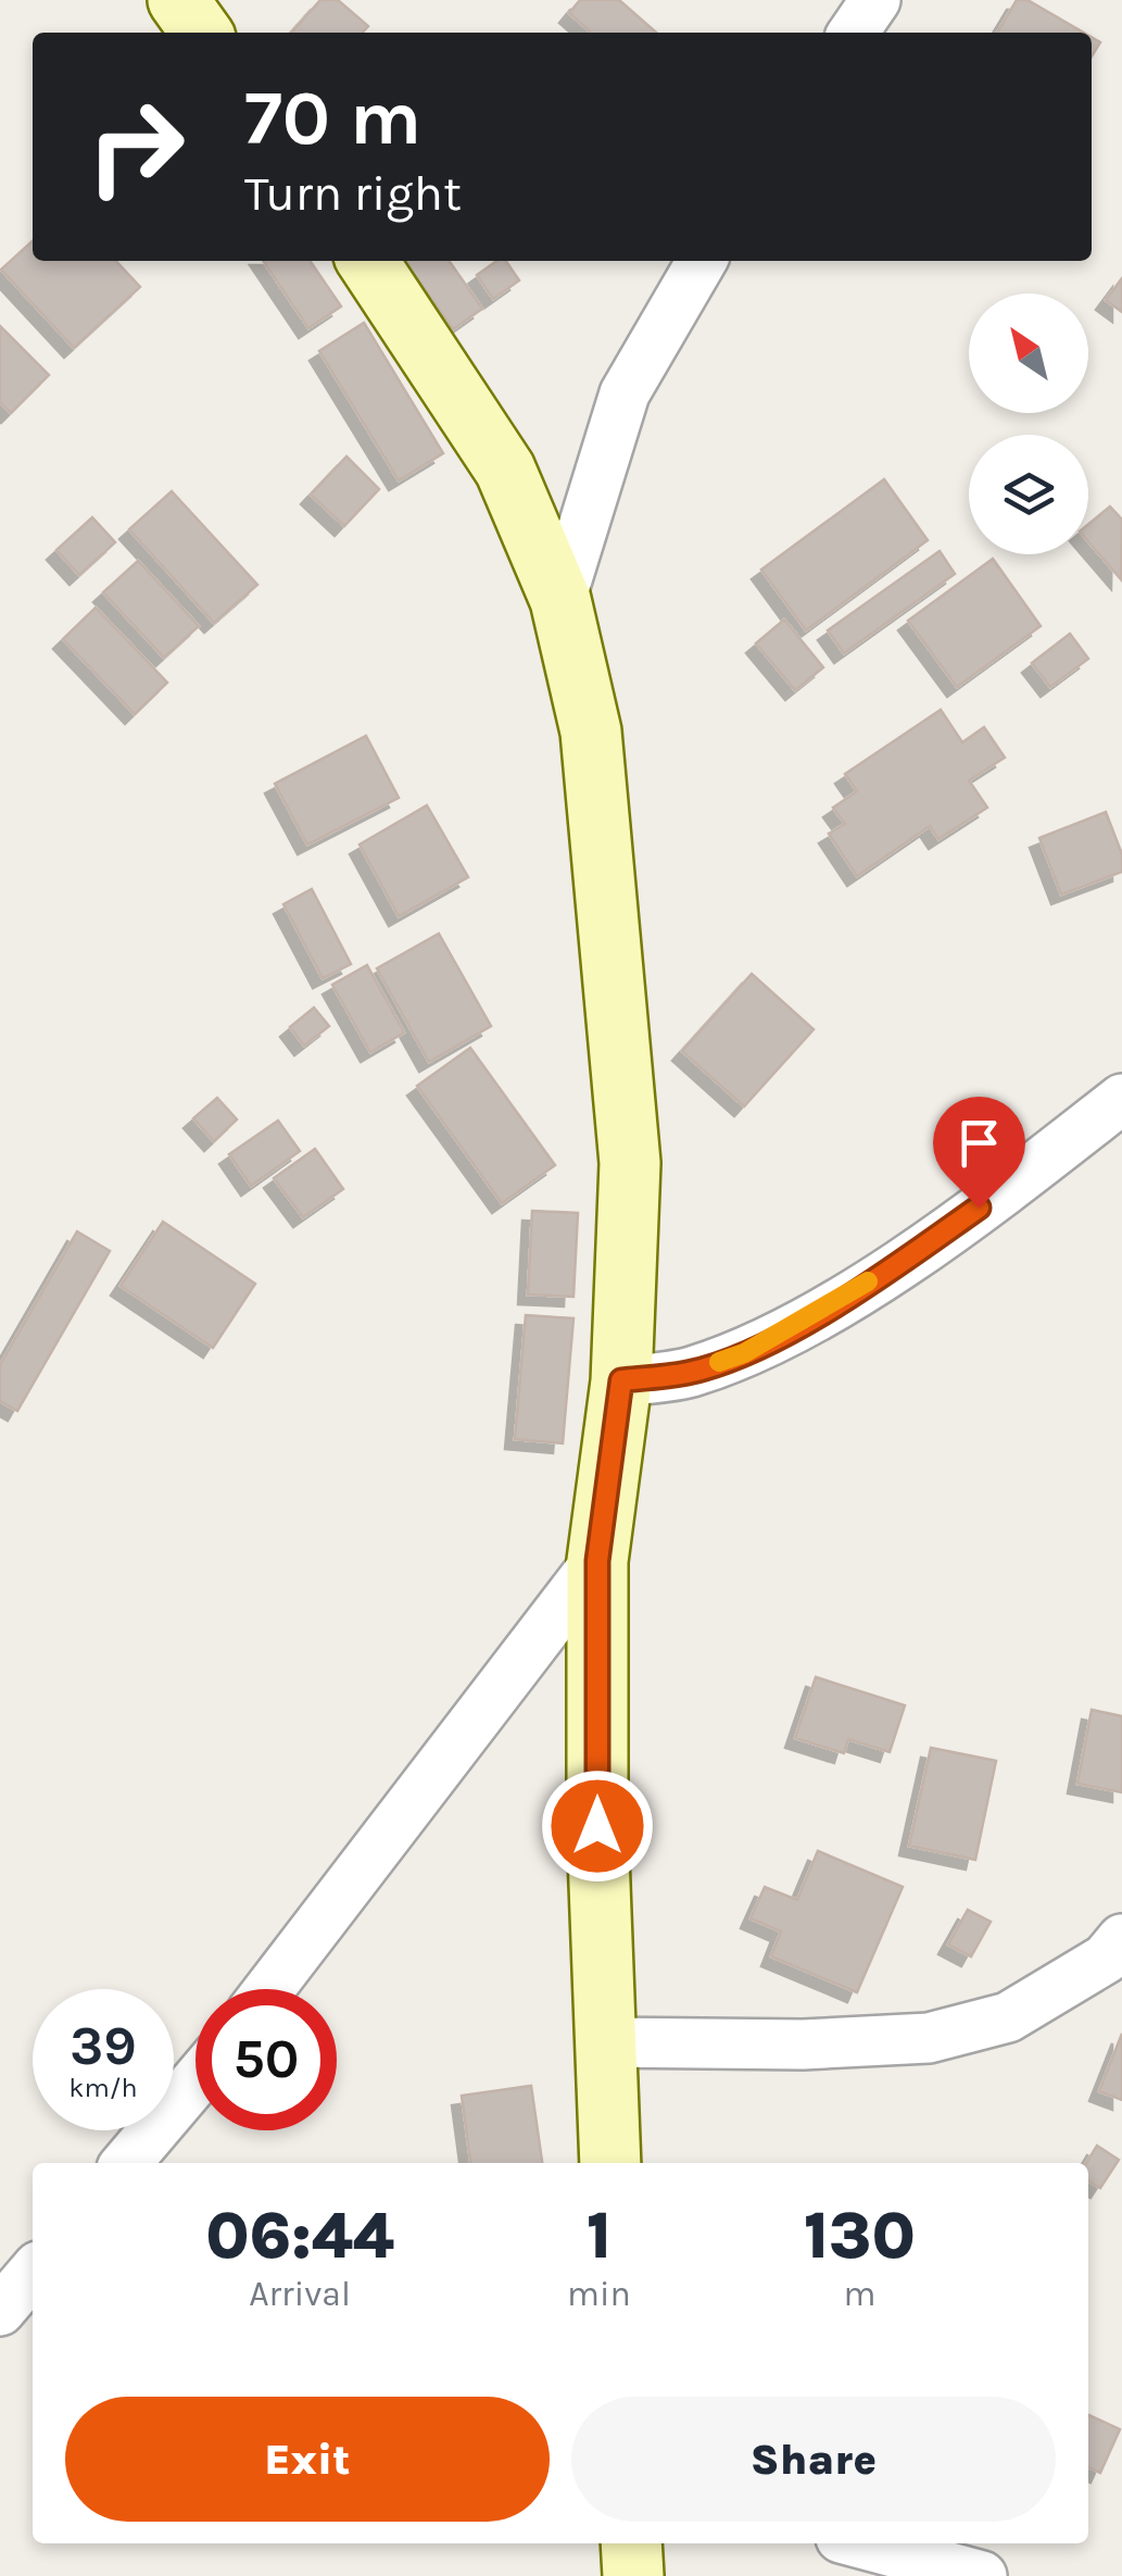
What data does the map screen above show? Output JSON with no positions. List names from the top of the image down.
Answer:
{
  "north": "top left",
  "page": {
    "turn": ["70 m", "Turn right"],
    "speed": "39 km/h",
    "limit": "50",
    "eta": [
      "06:44",
      "Arrival",
      "1",
      "min",
      "130",
      "m"
    ],
    "buttons": ["Exit", "Share"]
  }
}
